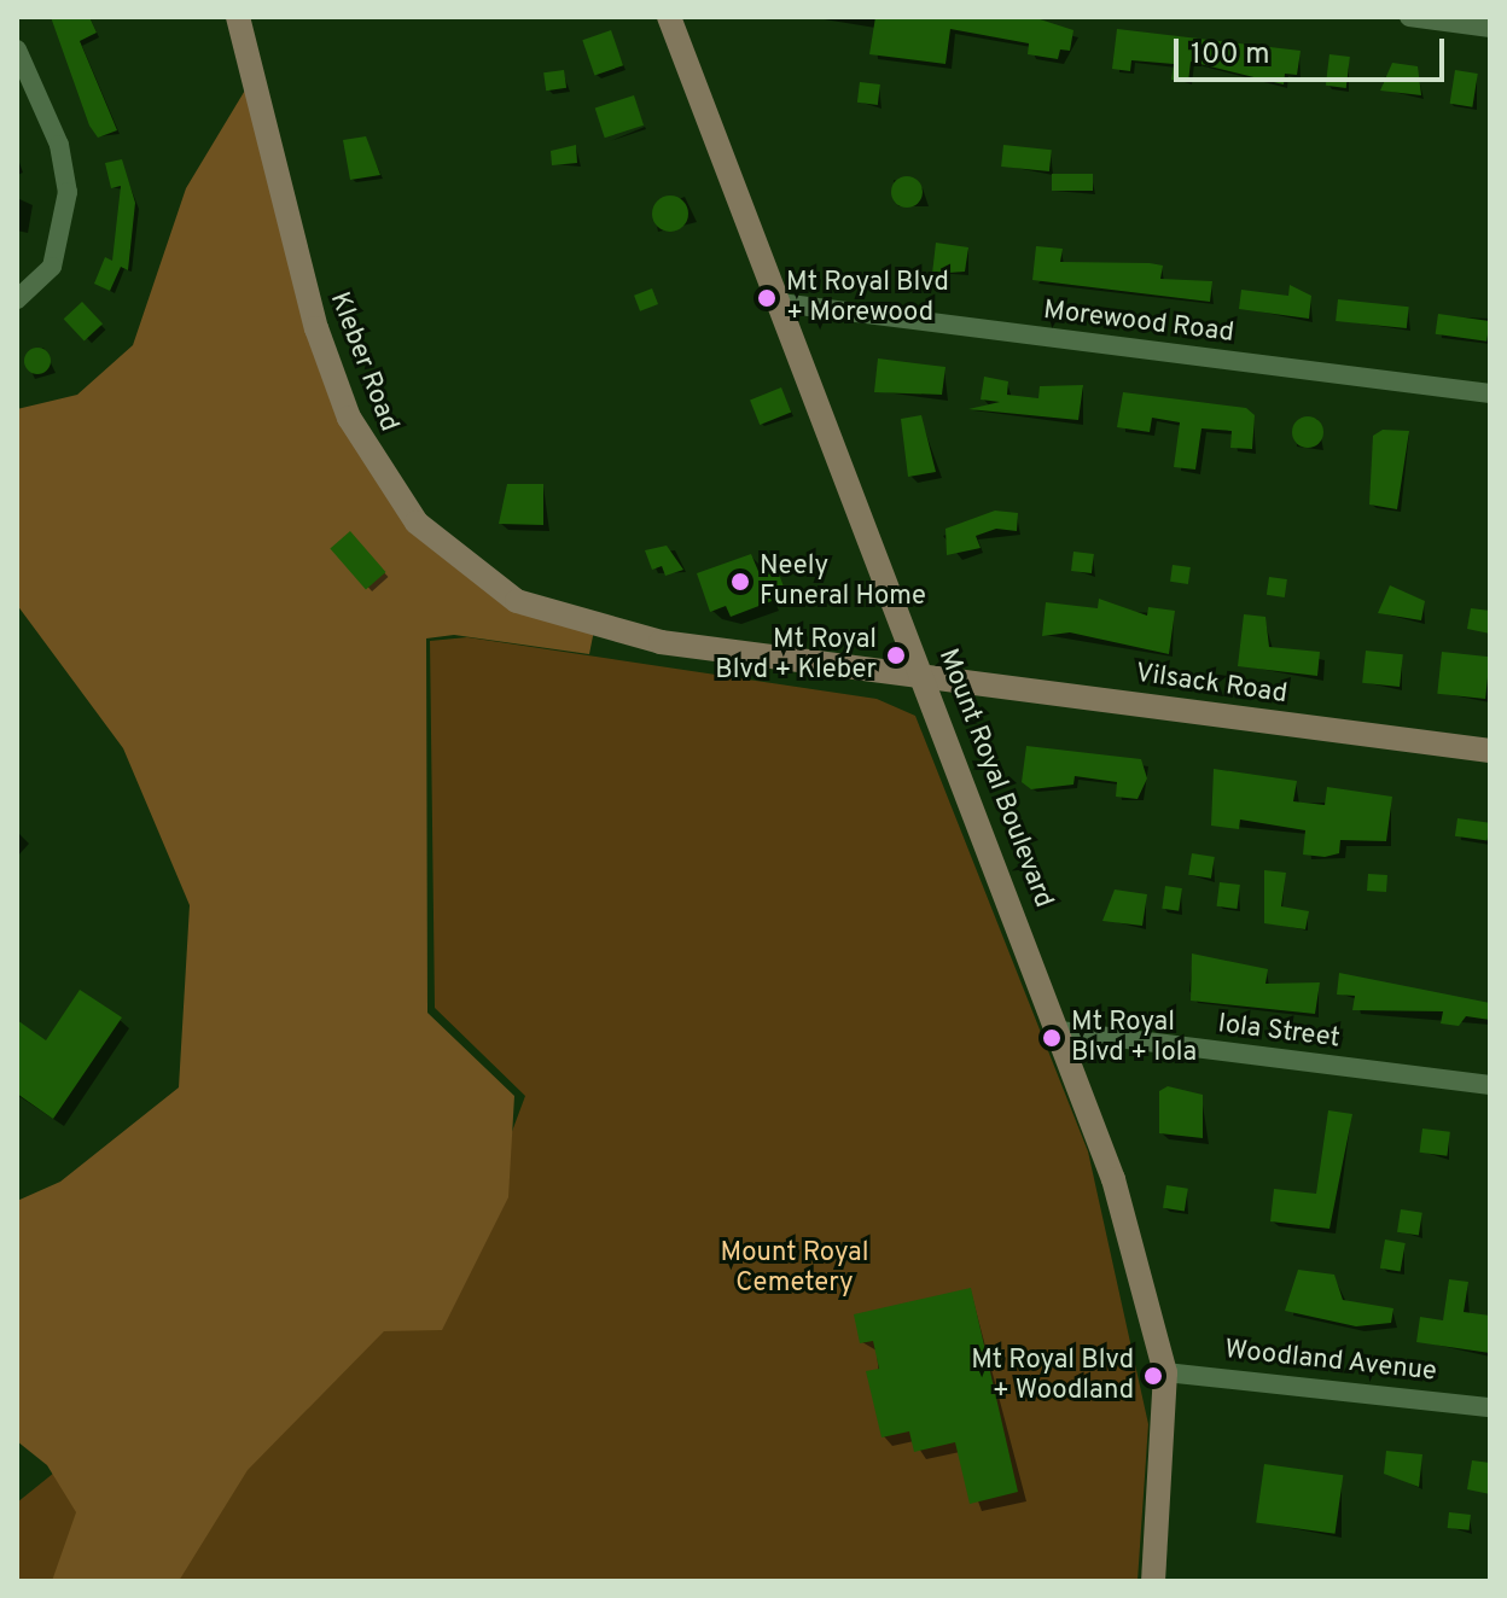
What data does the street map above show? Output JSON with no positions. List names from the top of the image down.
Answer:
{
  "streets": {
    "main road": ["Kleber Road", "Vilsack Road", "Mount Royal Boulevard"],
    "street": ["Morewood Road", "Iola Street", "Woodland Avenue"]
  },
  "crossings": [
    ["Morewood Road", "Mount Royal Boulevard"],
    ["Kleber Road", "Vilsack Road"],
    ["Kleber Road", "Mount Royal Boulevard"],
    ["Vilsack Road", "Mount Royal Boulevard"],
    ["Mount Royal Boulevard", "Iola Street"],
    ["Mount Royal Boulevard", "Woodland Avenue"]
  ],
  "parks": ["Mount Royal Cemetery"],
  "places": [
    "Mt Royal Blvd + Morewood",
    "Neely Funeral Home",
    "Mt Royal Blvd + Kleber",
    "Mt Royal Blvd + Iola",
    "Mt Royal Blvd + Woodland"
  ],
  "scale_bar": "100 m"
}
